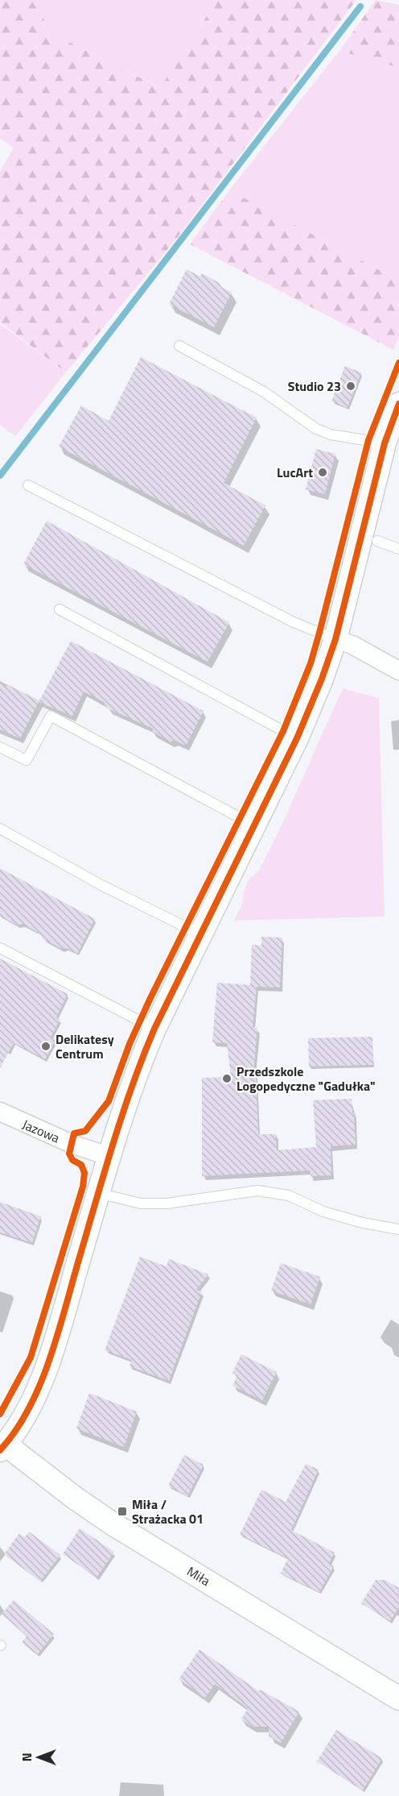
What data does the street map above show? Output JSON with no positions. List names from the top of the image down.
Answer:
{
  "streets": {
    "street": ["Jazowa", "Miła"]
  },
  "places": {
    "other": [
      "Studio 23",
      "LucArt",
      "Delikatesy Centrum",
      "Przedszkole Logopedyczne \"Gadułka\""
    ],
    "transit": ["Miła / Strażacka 01"]
  },
  "north": "left"
}
